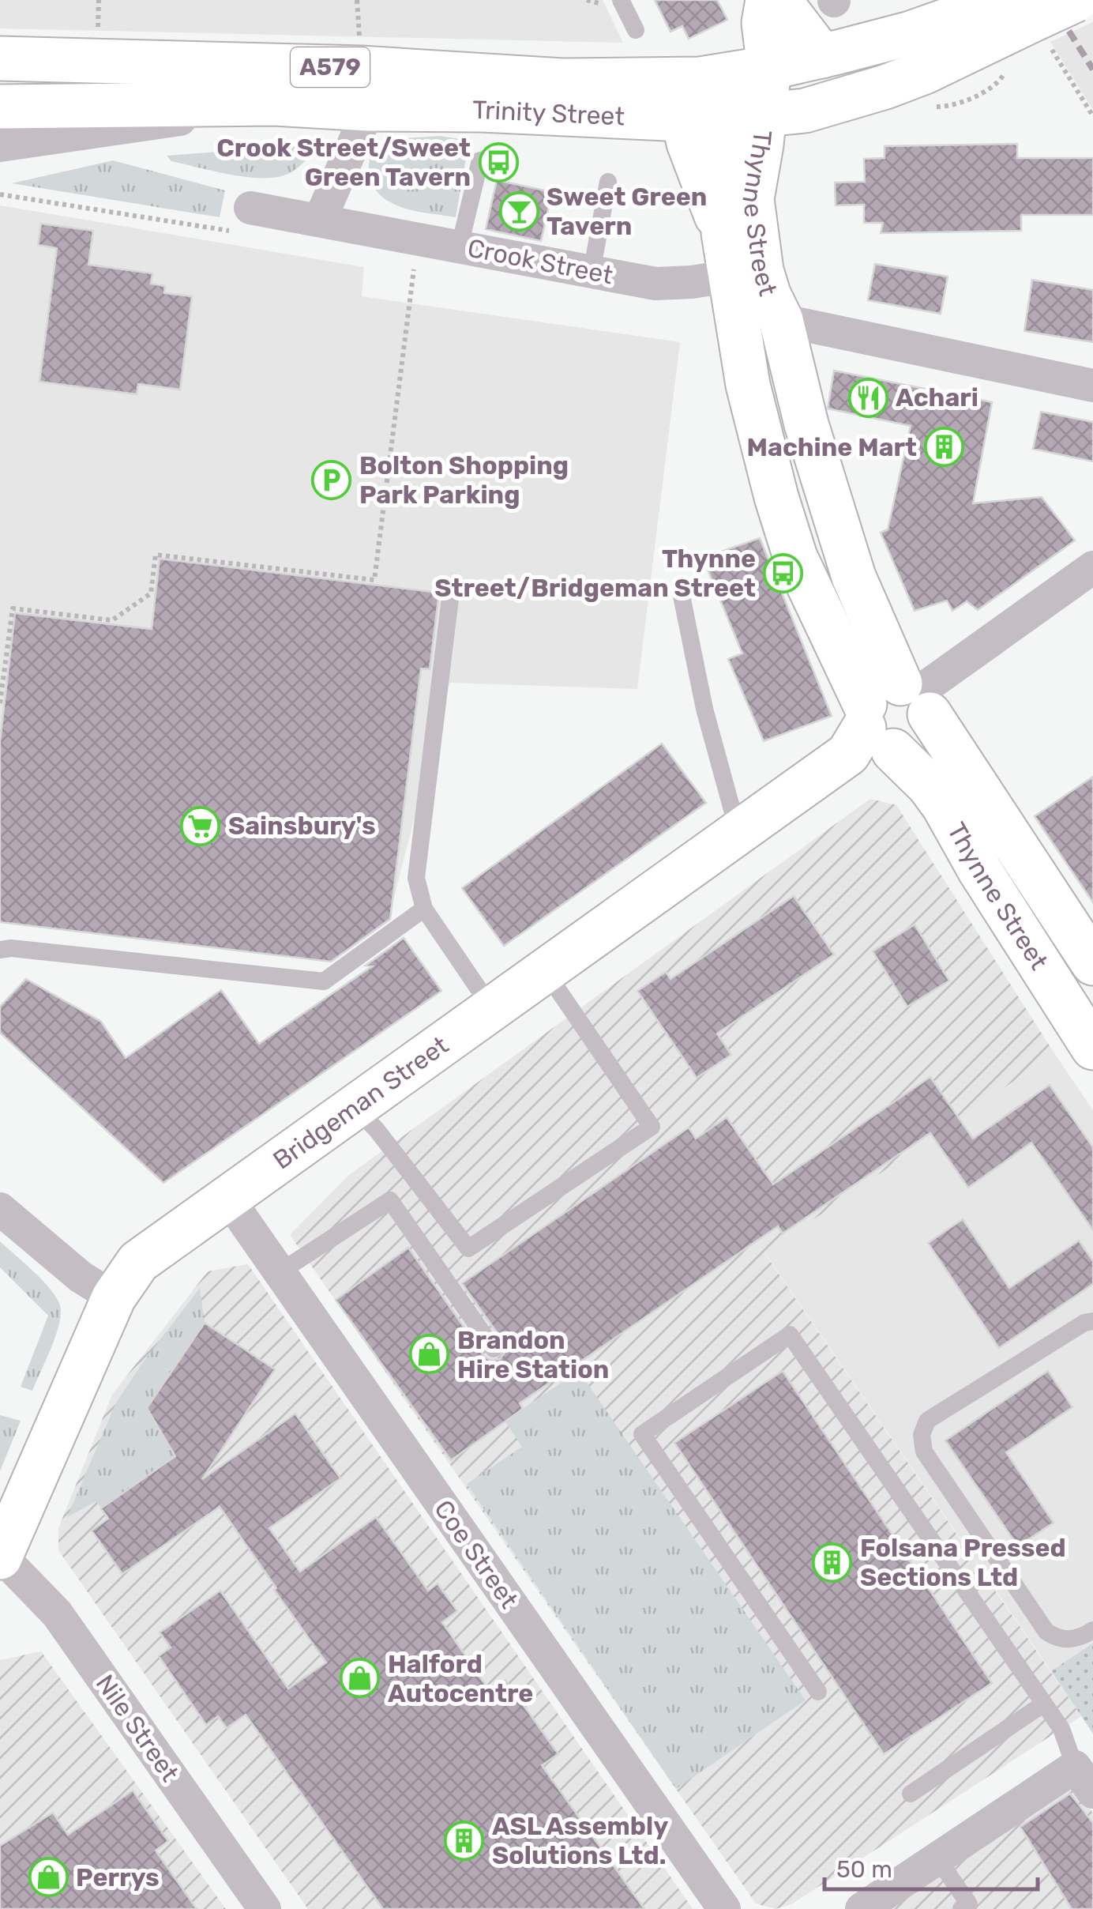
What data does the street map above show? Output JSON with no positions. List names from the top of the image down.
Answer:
{
  "streets": {
    "street": [
      "A579",
      "Trinity Street",
      "Thynne Street",
      "Crook Street",
      "Bridgeman Street",
      "Coe Street",
      "Nile Street"
    ]
  },
  "crossings": [
    ["Trinity Street", "Thynne Street"],
    ["Thynne Street", "Crook Street"],
    ["Thynne Street", "Bridgeman Street"],
    ["Bridgeman Street", "Coe Street"],
    ["Bridgeman Street", "Nile Street"]
  ],
  "places": {
    "bus stop": ["Crook Street/Sweet Green Tavern", "Thynne Street/Bridgeman Street"],
    "bar": ["Sweet Green Tavern"],
    "restaurant": ["Achari"],
    "building": ["Machine Mart", "Folsana Pressed Sections Ltd", "ASL Assembly Solutions Ltd."],
    "parking": ["Bolton Shopping Park Parking"],
    "supermarket": ["Sainsbury's"],
    "shop": ["Brandon Hire Station", "Halford Autocentre", "Perrys"]
  },
  "scale_bar": "50 m"
}
